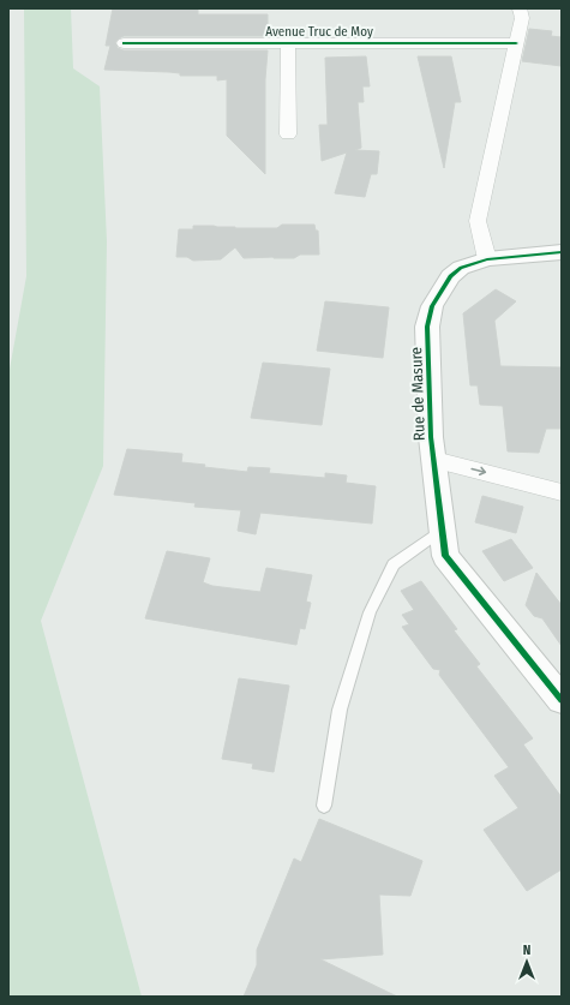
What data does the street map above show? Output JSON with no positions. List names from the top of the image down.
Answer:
{
  "streets": {
    "street": ["Avenue Truc de Moy", "Rue de Masure"]
  },
  "north": "top"
}
